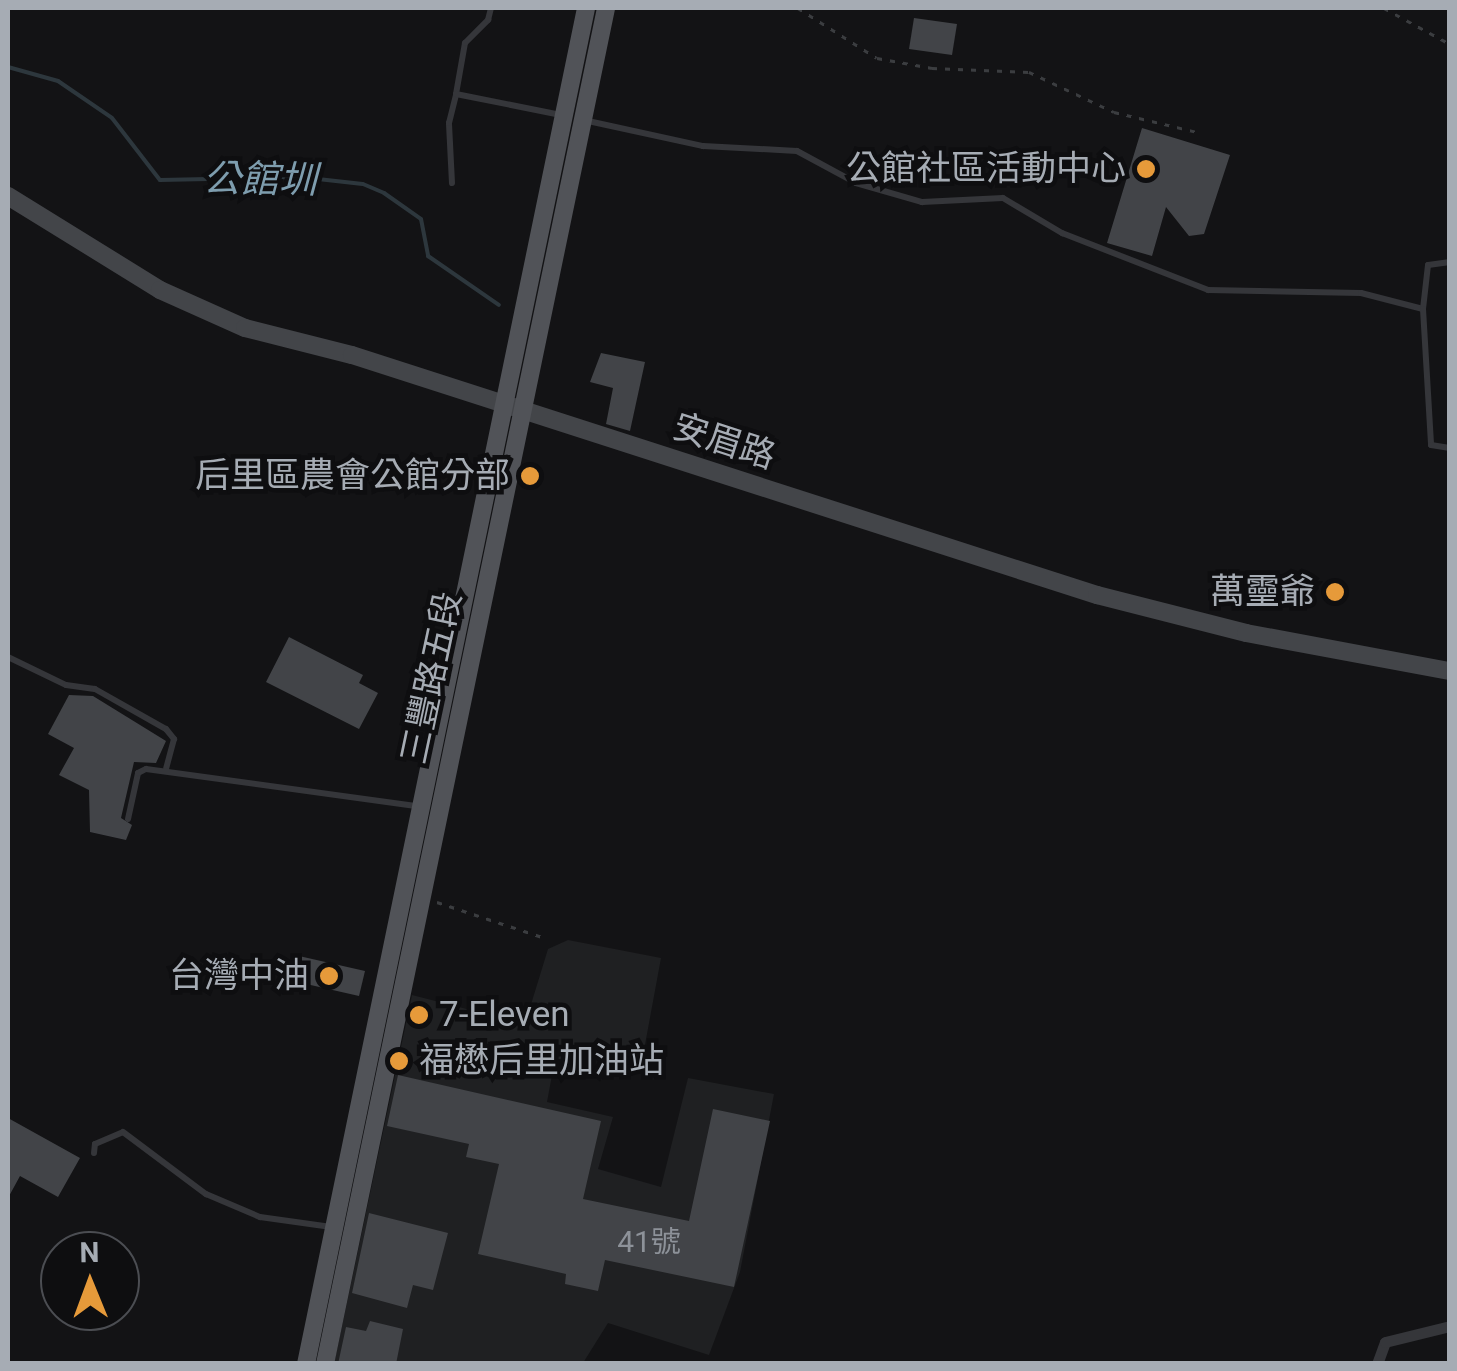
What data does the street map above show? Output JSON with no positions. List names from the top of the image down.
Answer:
{
  "streets": {
    "main road": ["三豐路五段"],
    "street": ["安眉路"]
  },
  "crossings": [
    ["安眉路", "三豐路五段"]
  ],
  "water": ["公館圳"],
  "places": [
    "公館社區活動中心",
    "后里區農會公館分部",
    "萬𤫊爺",
    "台灣中油",
    "7-Eleven",
    "福懋后里加油站"
  ],
  "house_numbers": ["41號"],
  "north": "top"
}
